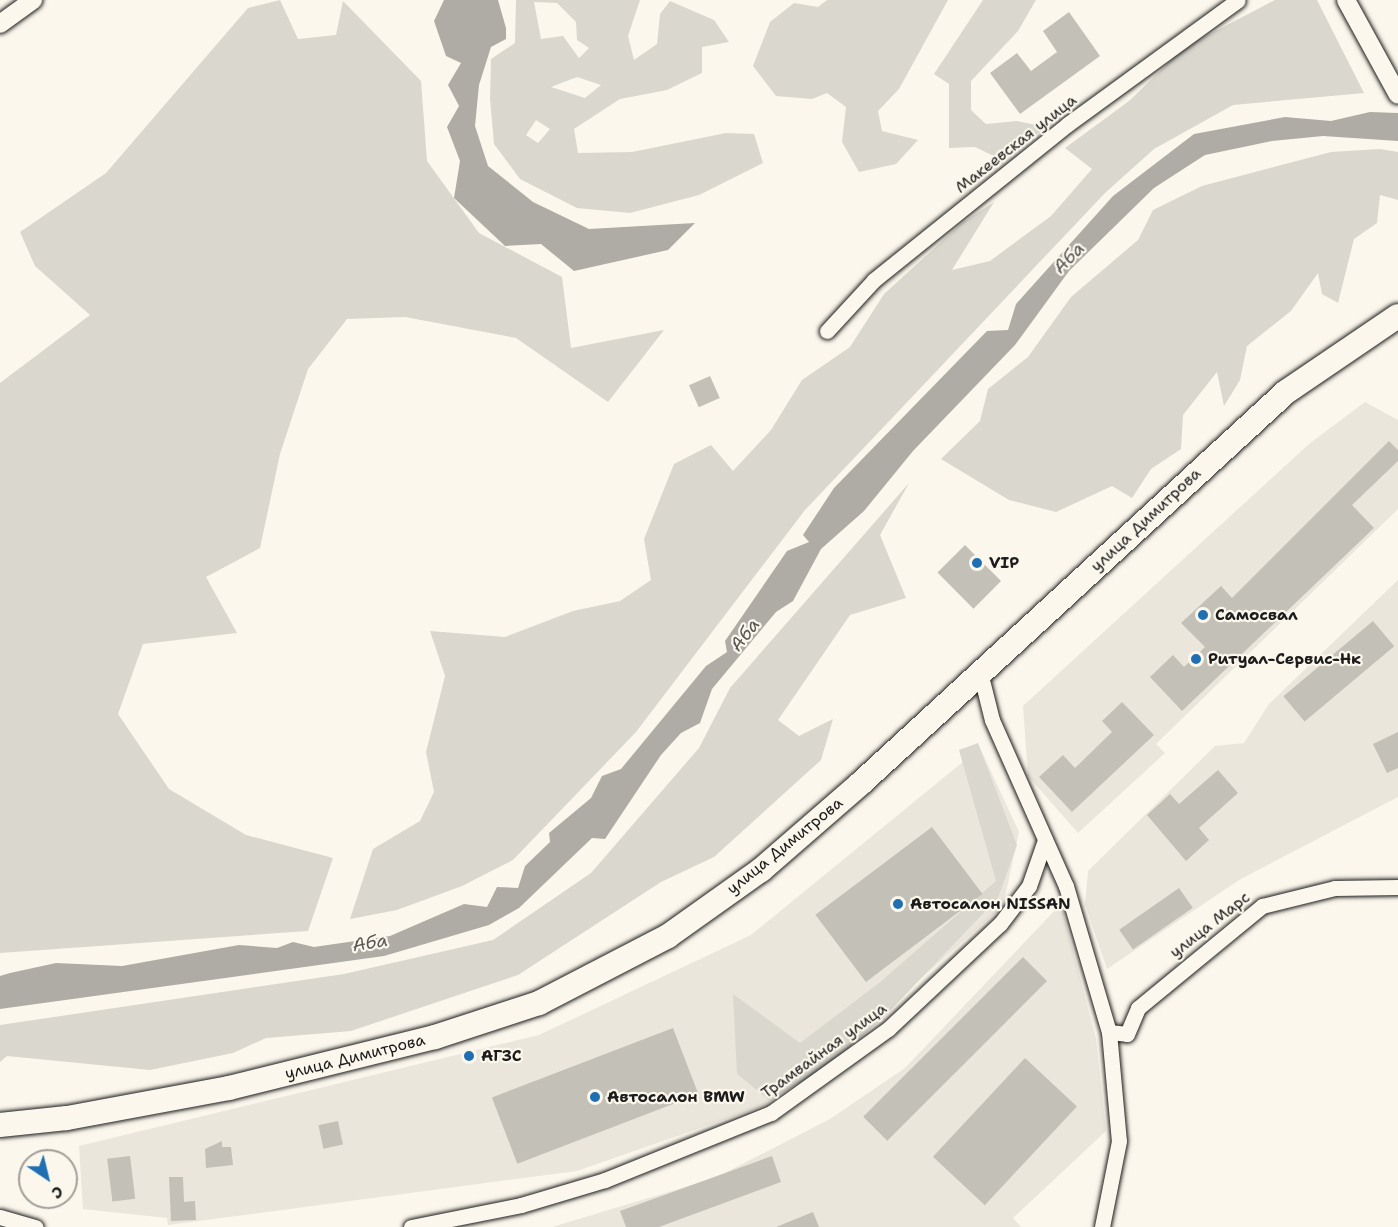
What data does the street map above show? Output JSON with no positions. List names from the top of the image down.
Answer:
{
  "streets": {
    "main road": ["улица Димитрова"],
    "street": ["Макеевская улица", "улица Марс", "Трамвайная улица"]
  },
  "water": ["Аба"],
  "places": [
    "VIP",
    "Самосвал",
    "Ритуал-Сервис-Нк",
    "Автосалон NISSAN",
    "АГЗС",
    "Автосалон BMW"
  ],
  "north": "bottom right"
}
